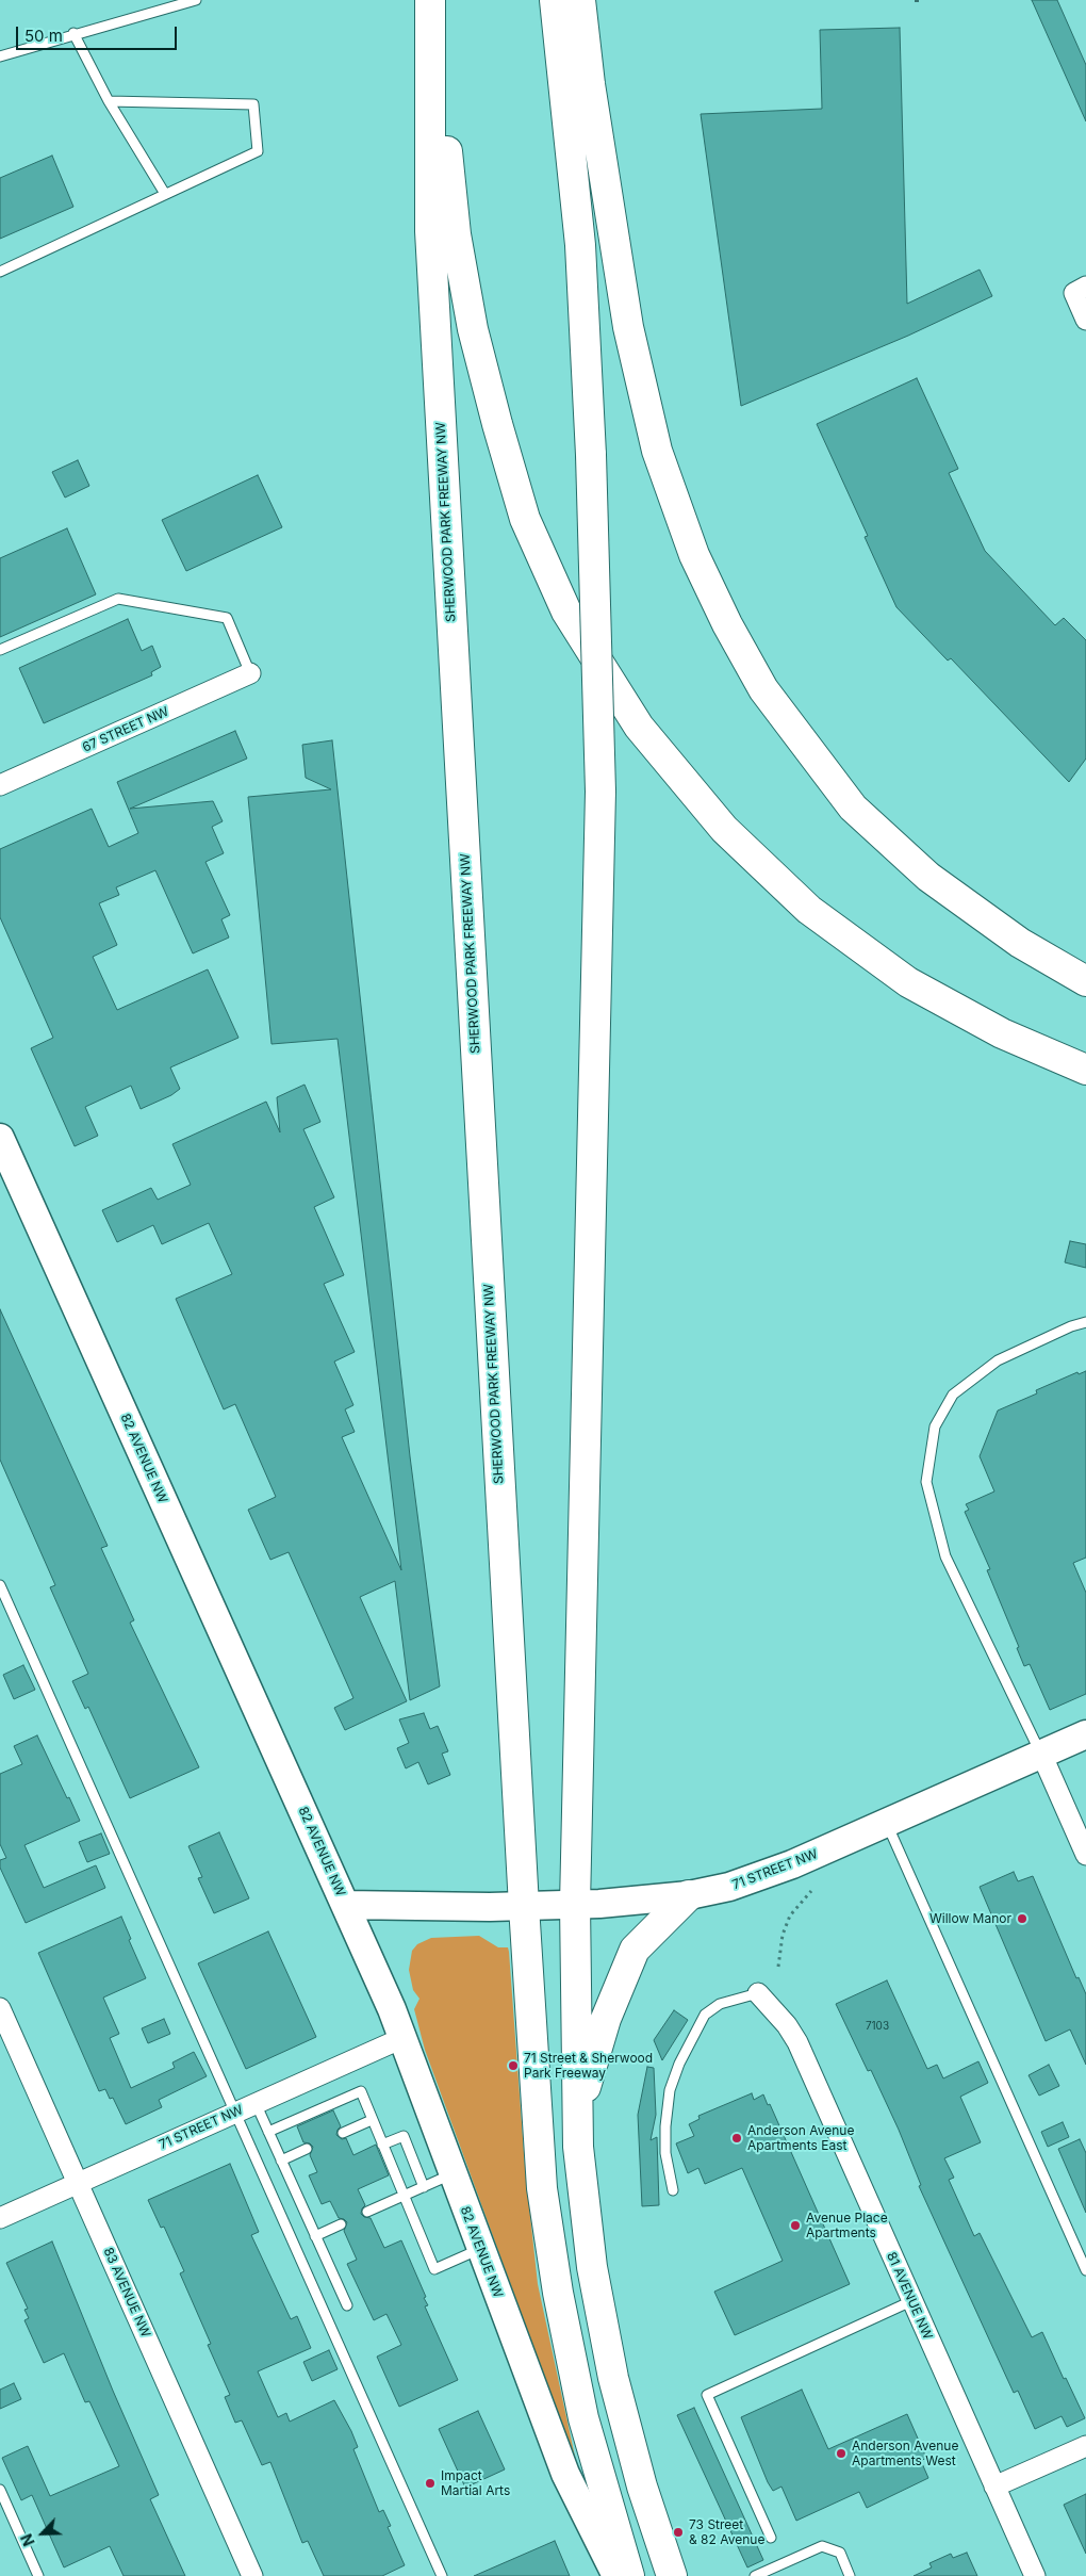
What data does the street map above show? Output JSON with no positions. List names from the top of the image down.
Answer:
{
  "streets": {
    "main road": ["SHERWOOD PARK FREEWAY NW"],
    "street": [
      "67 STREET NW",
      "82 AVENUE NW",
      "71 STREET NW",
      "83 AVENUE NW",
      "81 AVENUE NW"
    ]
  },
  "crossings": [
    ["SHERWOOD PARK FREEWAY NW", "71 STREET NW"],
    ["82 AVENUE NW", "71 STREET NW"],
    ["71 STREET NW", "83 AVENUE NW"]
  ],
  "places": [
    "Willow Manor",
    "71 Street & Sherwood Park Freeway",
    "Anderson Avenue Apartments East",
    "Avenue Place Apartments",
    "Anderson Avenue Apartments West",
    "Impact Martial Arts",
    "73 Street & 82 Avenue"
  ],
  "house_numbers": ["7103"],
  "scale_bar": "50 m",
  "north": "bottom left"
}
